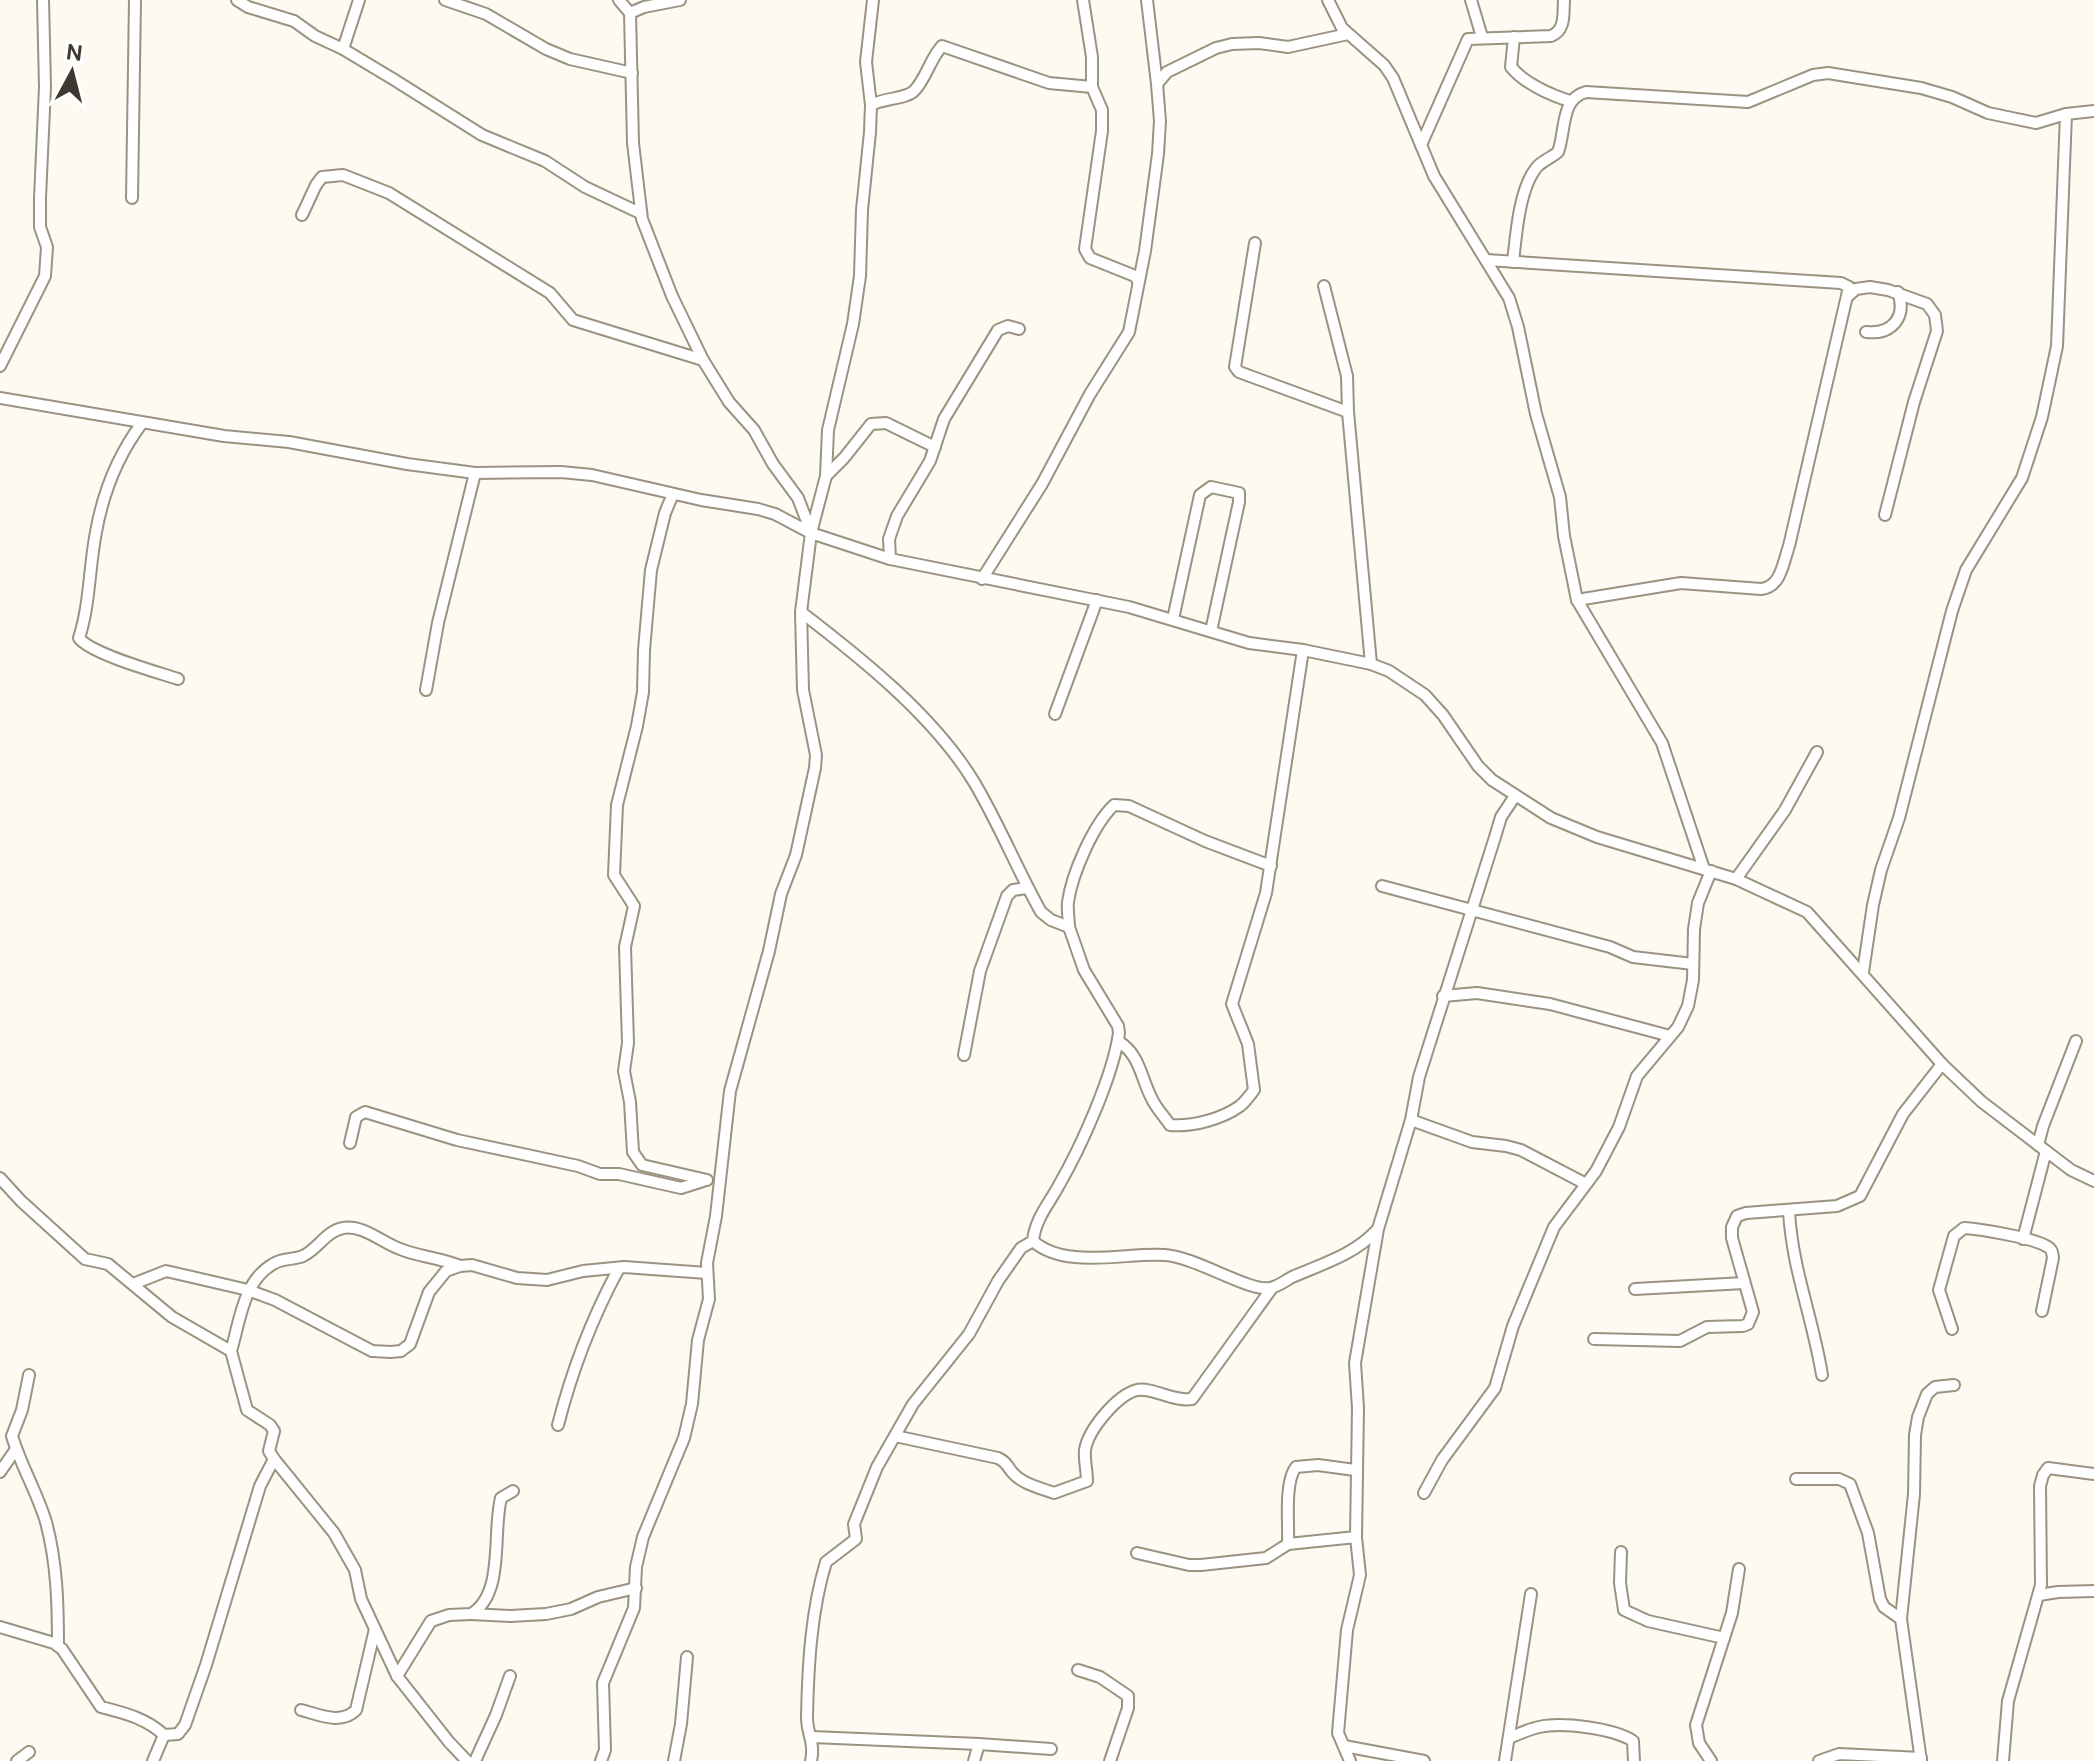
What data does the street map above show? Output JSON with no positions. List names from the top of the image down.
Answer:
{
  "north": "top"
}
